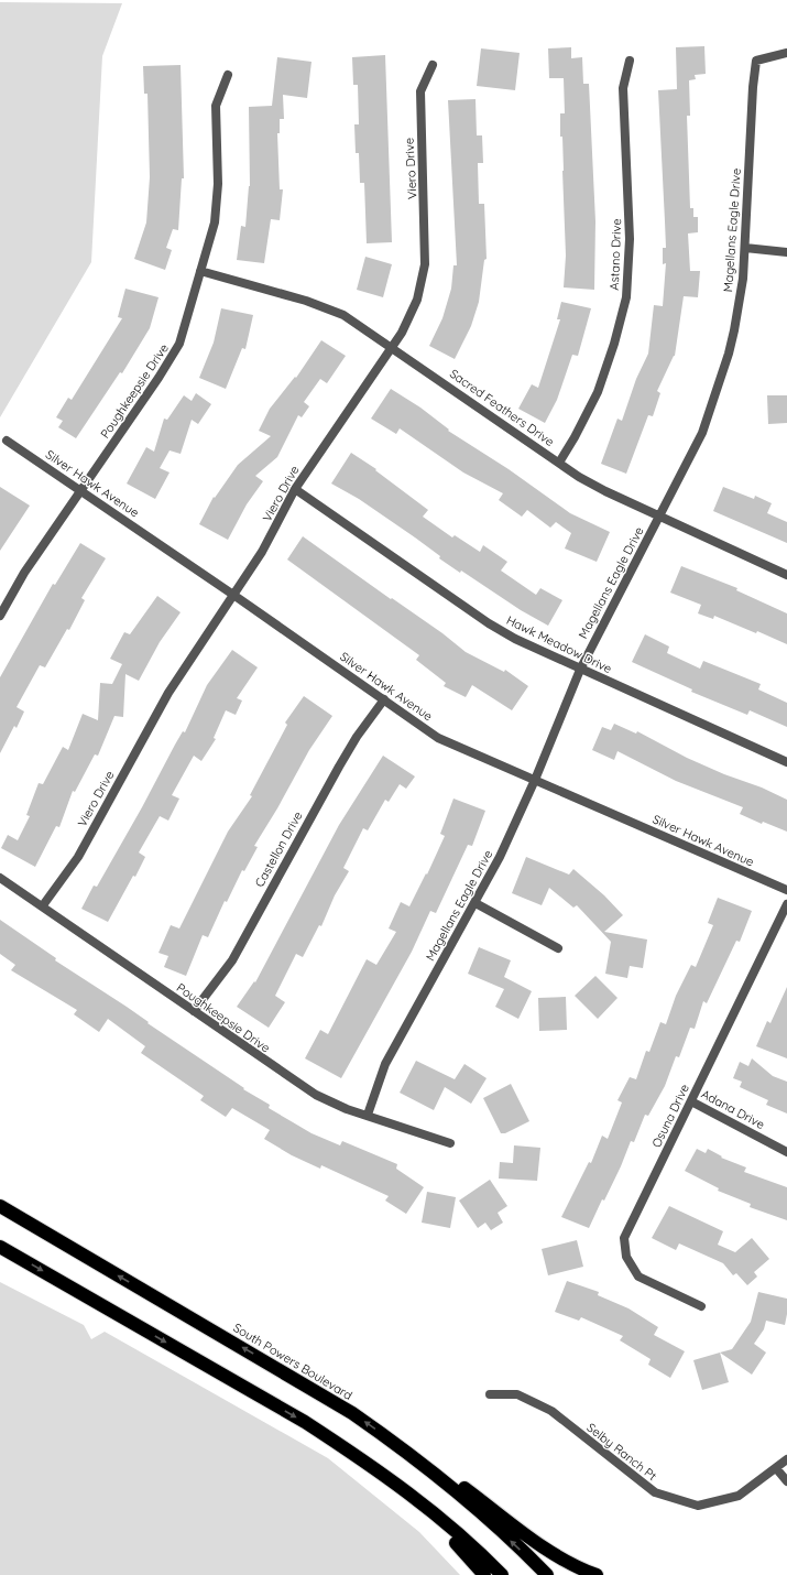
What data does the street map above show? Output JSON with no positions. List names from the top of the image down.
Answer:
{
  "streets": {
    "highway": ["South Powers Boulevard"],
    "street": [
      "Viero Drive",
      "Magellans Eagle Drive",
      "Astano Drive",
      "Poughkeepsie Drive",
      "Sacred Feathers Drive",
      "Silver Hawk Avenue",
      "Hawk Meadow Drive",
      "Castellon Drive",
      "Adana Drive",
      "Osuna Drive",
      "Selby Ranch Pt"
    ]
  },
  "crossings": [
    ["Viero Drive", "Poughkeepsie Drive"],
    ["Viero Drive", "Sacred Feathers Drive"],
    ["Viero Drive", "Silver Hawk Avenue"],
    ["Viero Drive", "Hawk Meadow Drive"],
    ["Magellans Eagle Drive", "Poughkeepsie Drive"],
    ["Magellans Eagle Drive", "Sacred Feathers Drive"],
    ["Magellans Eagle Drive", "Silver Hawk Avenue"],
    ["Magellans Eagle Drive", "Hawk Meadow Drive"],
    ["Astano Drive", "Sacred Feathers Drive"],
    ["Poughkeepsie Drive", "Sacred Feathers Drive"],
    ["Poughkeepsie Drive", "Silver Hawk Avenue"],
    ["Poughkeepsie Drive", "Castellon Drive"],
    ["Silver Hawk Avenue", "Castellon Drive"],
    ["Adana Drive", "Osuna Drive"]
  ]
}
